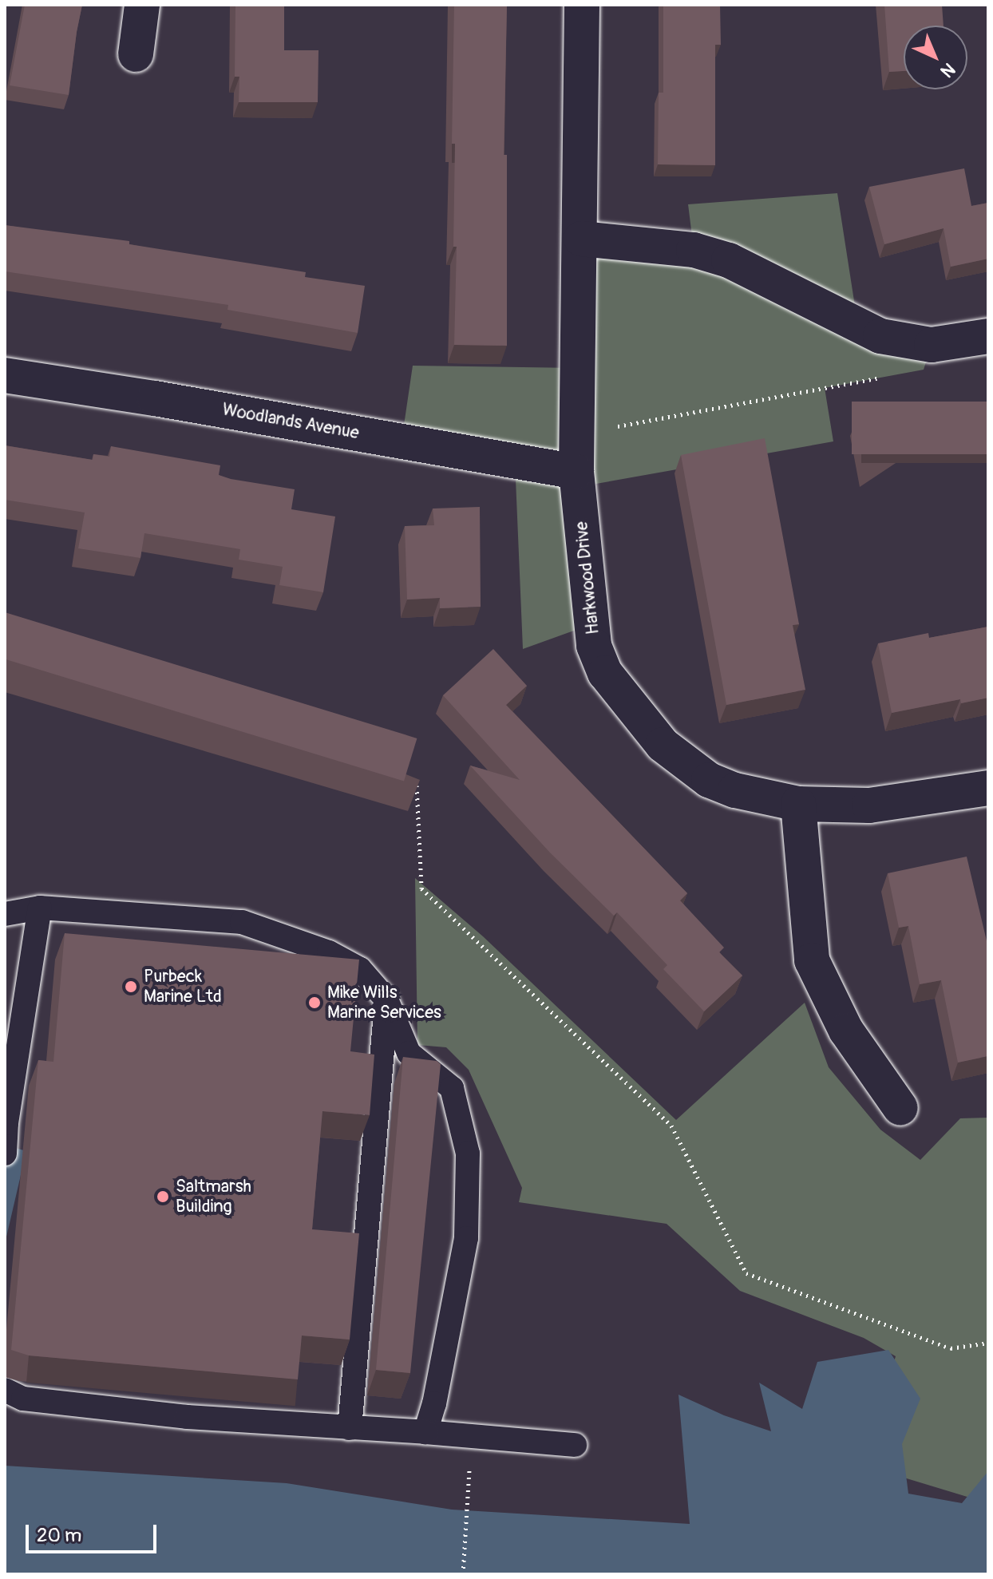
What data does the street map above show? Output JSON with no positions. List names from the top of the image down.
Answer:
{
  "streets": {
    "street": ["Woodlands Avenue", "Harkwood Drive"]
  },
  "crossings": [
    ["Woodlands Avenue", "Harkwood Drive"]
  ],
  "places": ["Purbeck Marine Ltd", "Mike Wills Marine Services", "Saltmarsh Building"],
  "scale_bar": "20 m",
  "north": "bottom right"
}
